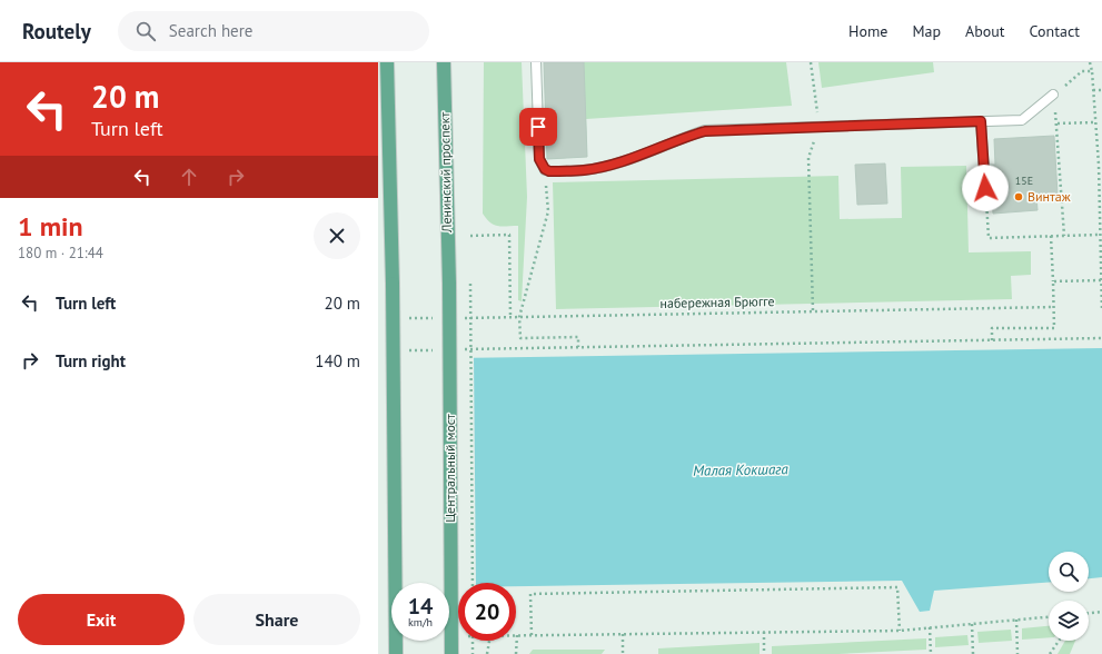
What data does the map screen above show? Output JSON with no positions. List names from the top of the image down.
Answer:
{
  "streets": {
    "main road": ["Ленинский проспект", "Центральный мост"],
    "path": ["набережная Брюгге"]
  },
  "crossings": [
    ["Ленинский проспект", "Центральный мост"]
  ],
  "water": ["Малая Кокшага"],
  "places": ["Винтаж"],
  "house_numbers": ["15Е"],
  "page": {
    "header": "Routely",
    "search": "Search here",
    "nav": [
      "Home",
      "Map",
      "About",
      "Contact"
    ],
    "turn": ["20 m", "Turn left"],
    "heading": ["1 min", "180 m · 21:44"],
    "list": [
      {
        "name": "Turn left",
        "value": "20 m"
      },
      {
        "name": "Turn right",
        "value": "140 m"
      }
    ],
    "speed": "14 km/h",
    "limit": "20",
    "buttons": ["Exit", "Share"]
  }
}
